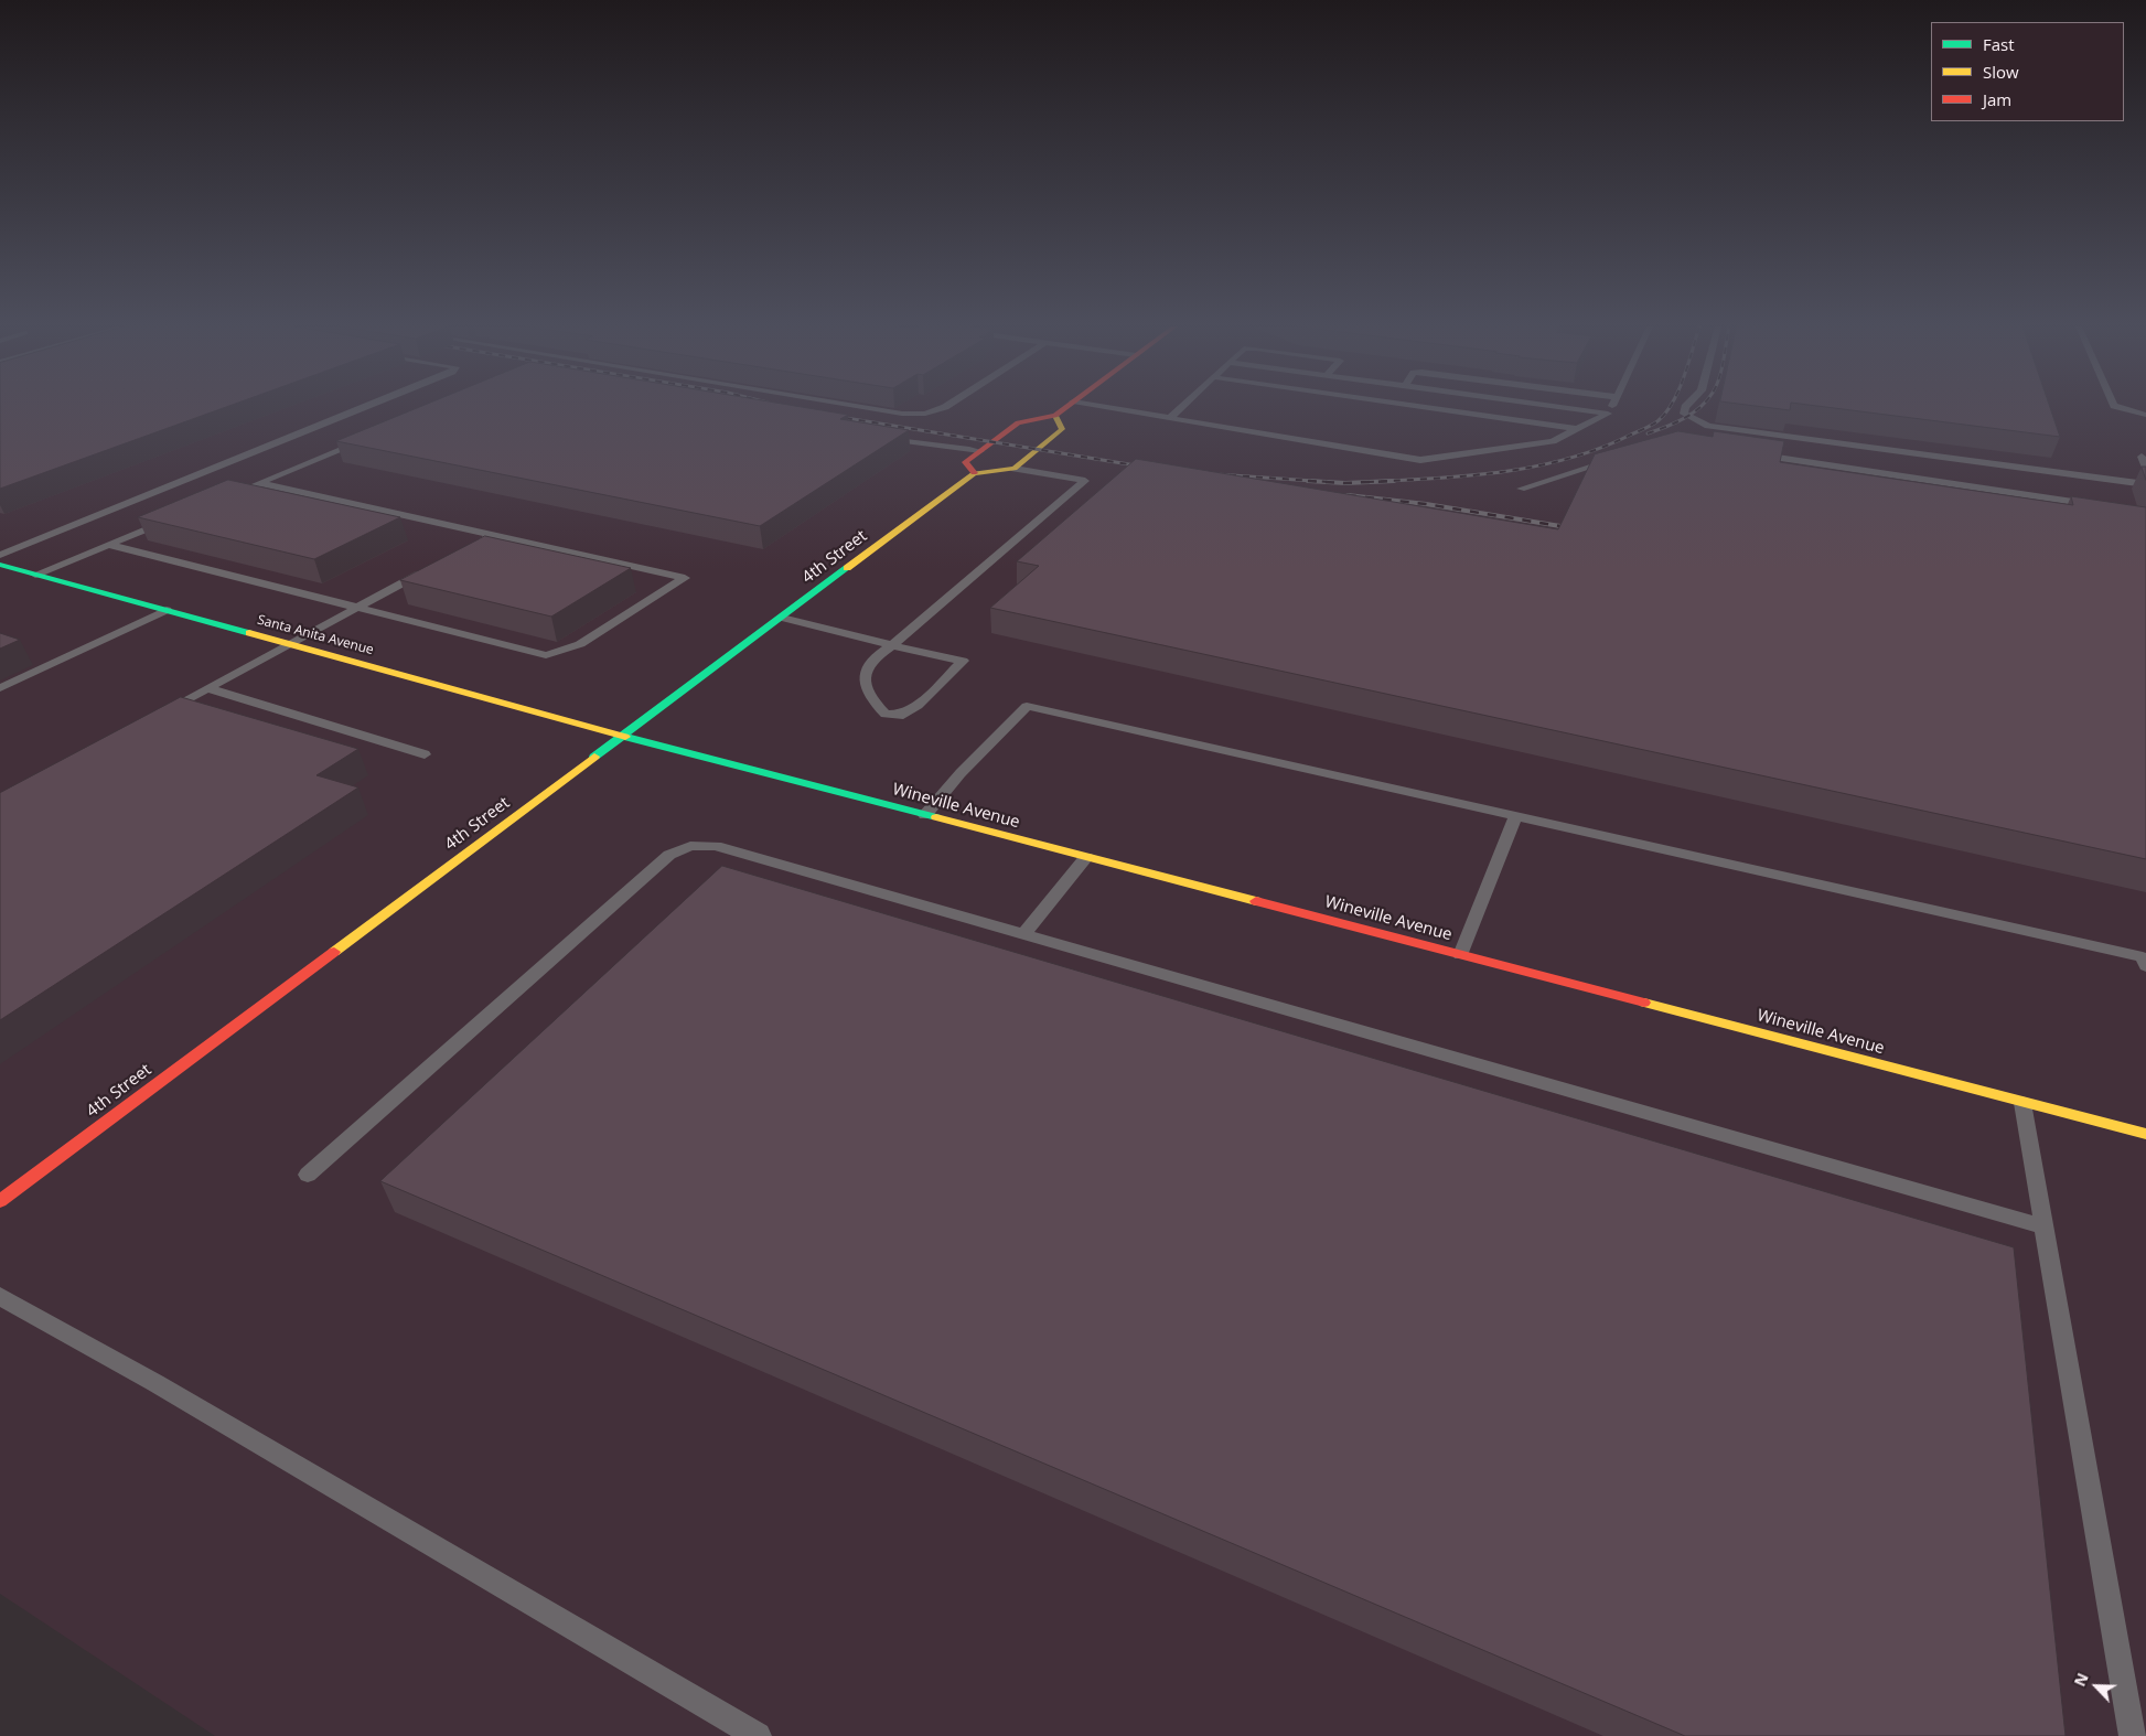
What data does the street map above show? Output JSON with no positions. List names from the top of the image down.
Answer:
{
  "streets": {
    "main road": ["4th Street", "Santa Anita Avenue", "Wineville Avenue"]
  },
  "crossings": [
    ["4th Street", "Santa Anita Avenue"],
    ["4th Street", "Wineville Avenue"],
    ["Santa Anita Avenue", "Wineville Avenue"]
  ],
  "legend": ["Fast", "Slow", "Jam"],
  "north": "top left"
}
